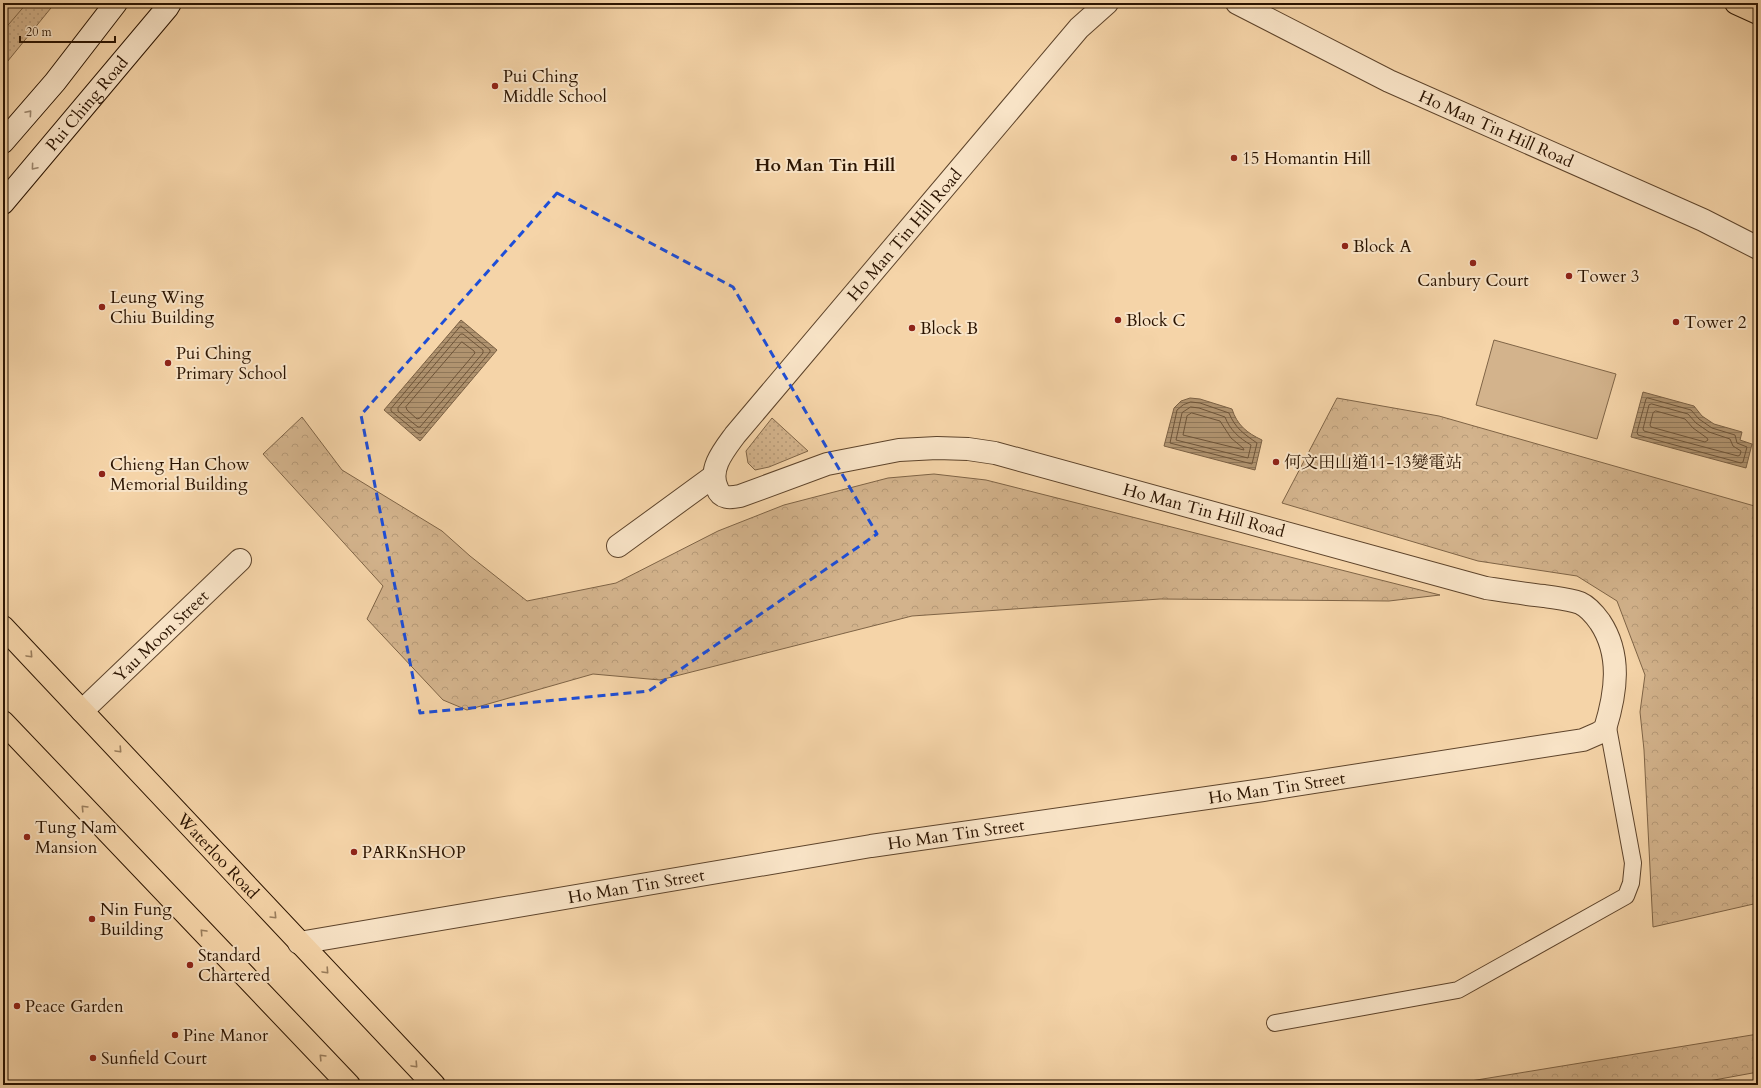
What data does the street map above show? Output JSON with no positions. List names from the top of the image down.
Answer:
{
  "streets": {
    "main road": ["Waterloo Road"],
    "street": [
      "Pui Ching Road",
      "Ho Man Tin Hill Road",
      "Yau Moon Street",
      "Ho Man Tin Street"
    ]
  },
  "crossings": [
    ["Ho Man Tin Hill Road", "Ho Man Tin Street"],
    ["Yau Moon Street", "Waterloo Road"],
    ["Ho Man Tin Street", "Waterloo Road"]
  ],
  "districts": ["Ho Man Tin Hill"],
  "places": [
    "Pui Ching Middle School",
    "15 Homantin Hill",
    "Block A",
    "Canbury Court",
    "Tower 3",
    "Leung Wing Chiu Building",
    "Block C",
    "Tower 2",
    "Block B",
    "Pui Ching Primary School",
    "何文田山道11-13變電站",
    "Chieng Han Chow Memorial Building",
    "Tung Nam Mansion",
    "PARKnSHOP",
    "Nin Fung Building",
    "Standard Chartered",
    "Peace Garden",
    "Pine Manor",
    "Sunfield Court"
  ],
  "scale_bar": "20 m"
}
